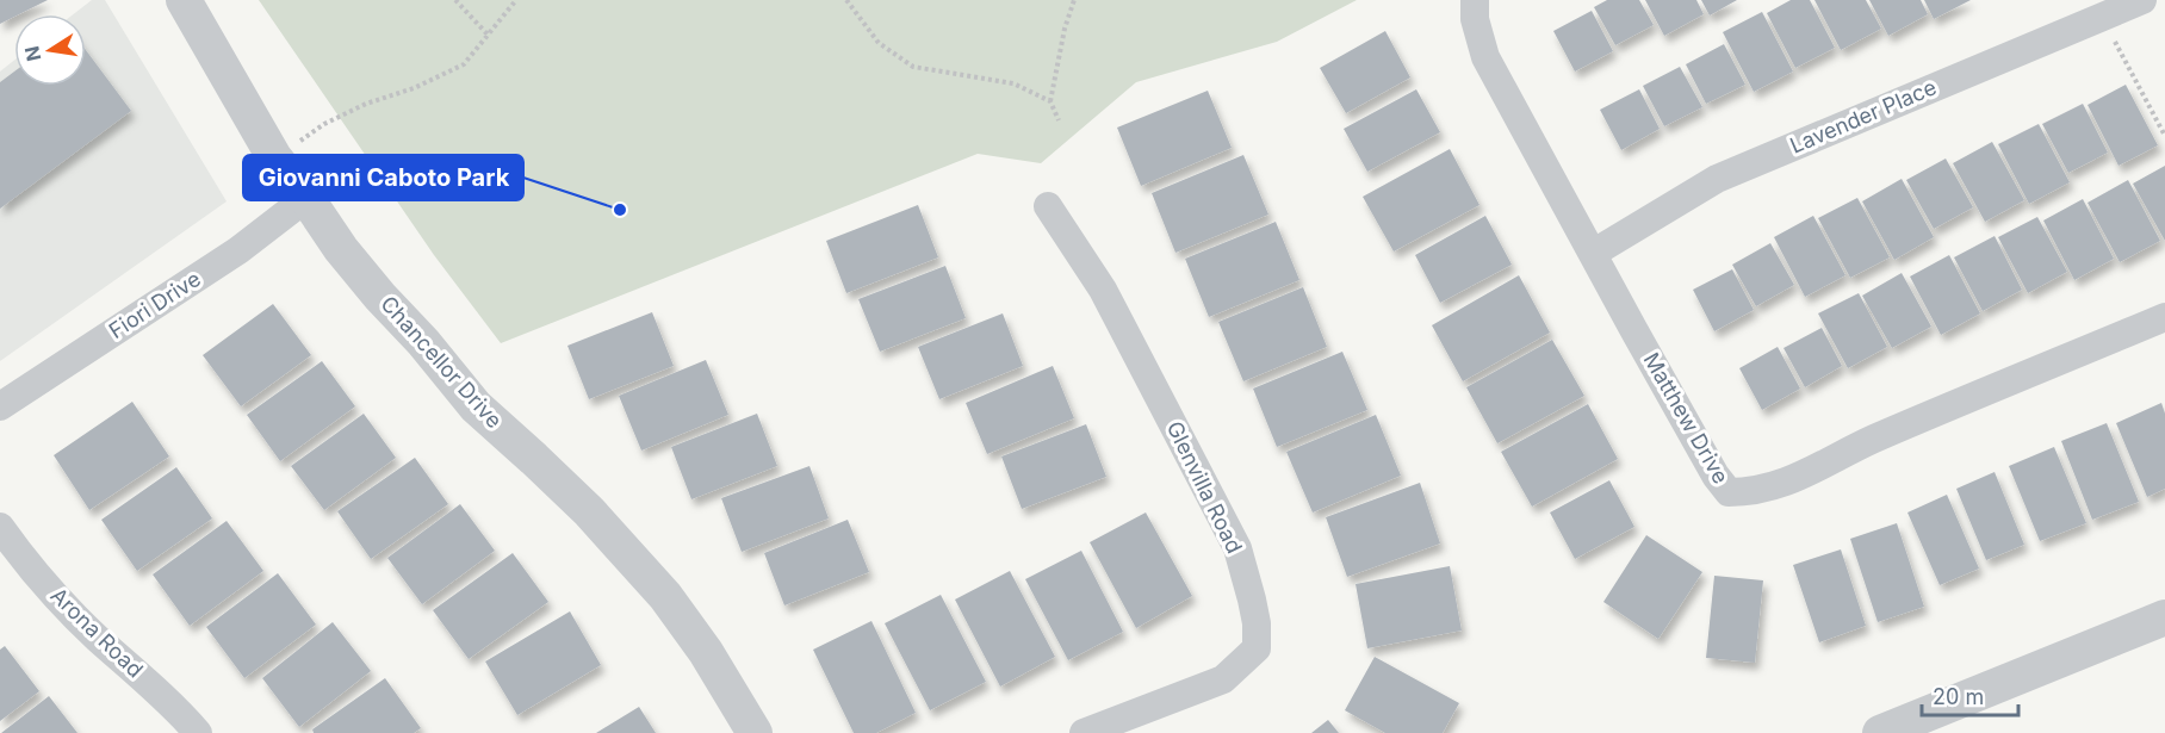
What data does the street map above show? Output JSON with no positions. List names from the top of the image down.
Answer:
{
  "streets": {
    "street": [
      "Lavender Place",
      "Fiori Drive",
      "Chancellor Drive",
      "Matthew Drive",
      "Glenvilla Road",
      "Arona Road"
    ]
  },
  "crossings": [
    ["Lavender Place", "Matthew Drive"],
    ["Fiori Drive", "Chancellor Drive"]
  ],
  "places": ["Giovanni Caboto Park"],
  "scale_bar": "20 m",
  "north": "left"
}
